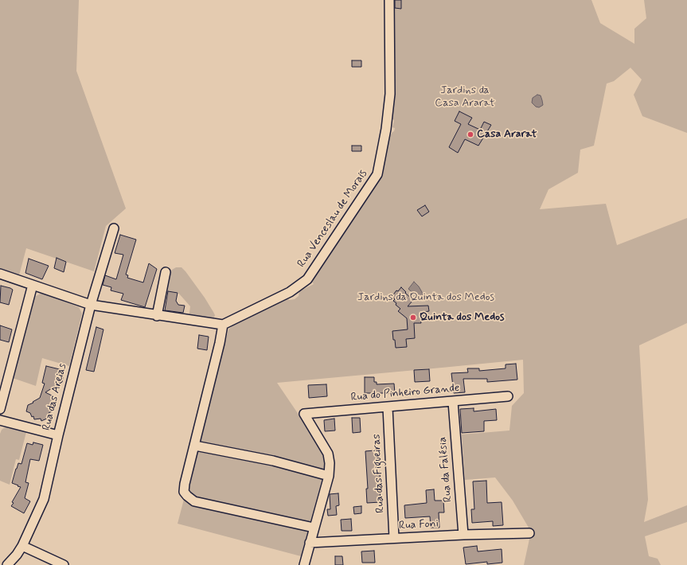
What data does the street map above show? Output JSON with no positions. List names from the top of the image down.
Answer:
{
  "streets": {
    "street": [
      "Rua Venceslau de Morais",
      "Rua do Pinheiro Grande",
      "Rua das Areias",
      "Rua da Falésia",
      "Rua das Figueiras",
      "Rua Foni"
    ]
  },
  "crossings": [
    ["Rua do Pinheiro Grande", "Rua da Falésia"],
    ["Rua do Pinheiro Grande", "Rua das Figueiras"],
    ["Rua da Falésia", "Rua Foni"],
    ["Rua das Figueiras", "Rua Foni"]
  ],
  "parks": ["Jardins da Casa Ararat", "Jardins da Quinta dos Medos"],
  "places": ["Casa Ararat", "Quinta dos Medos"]
}
